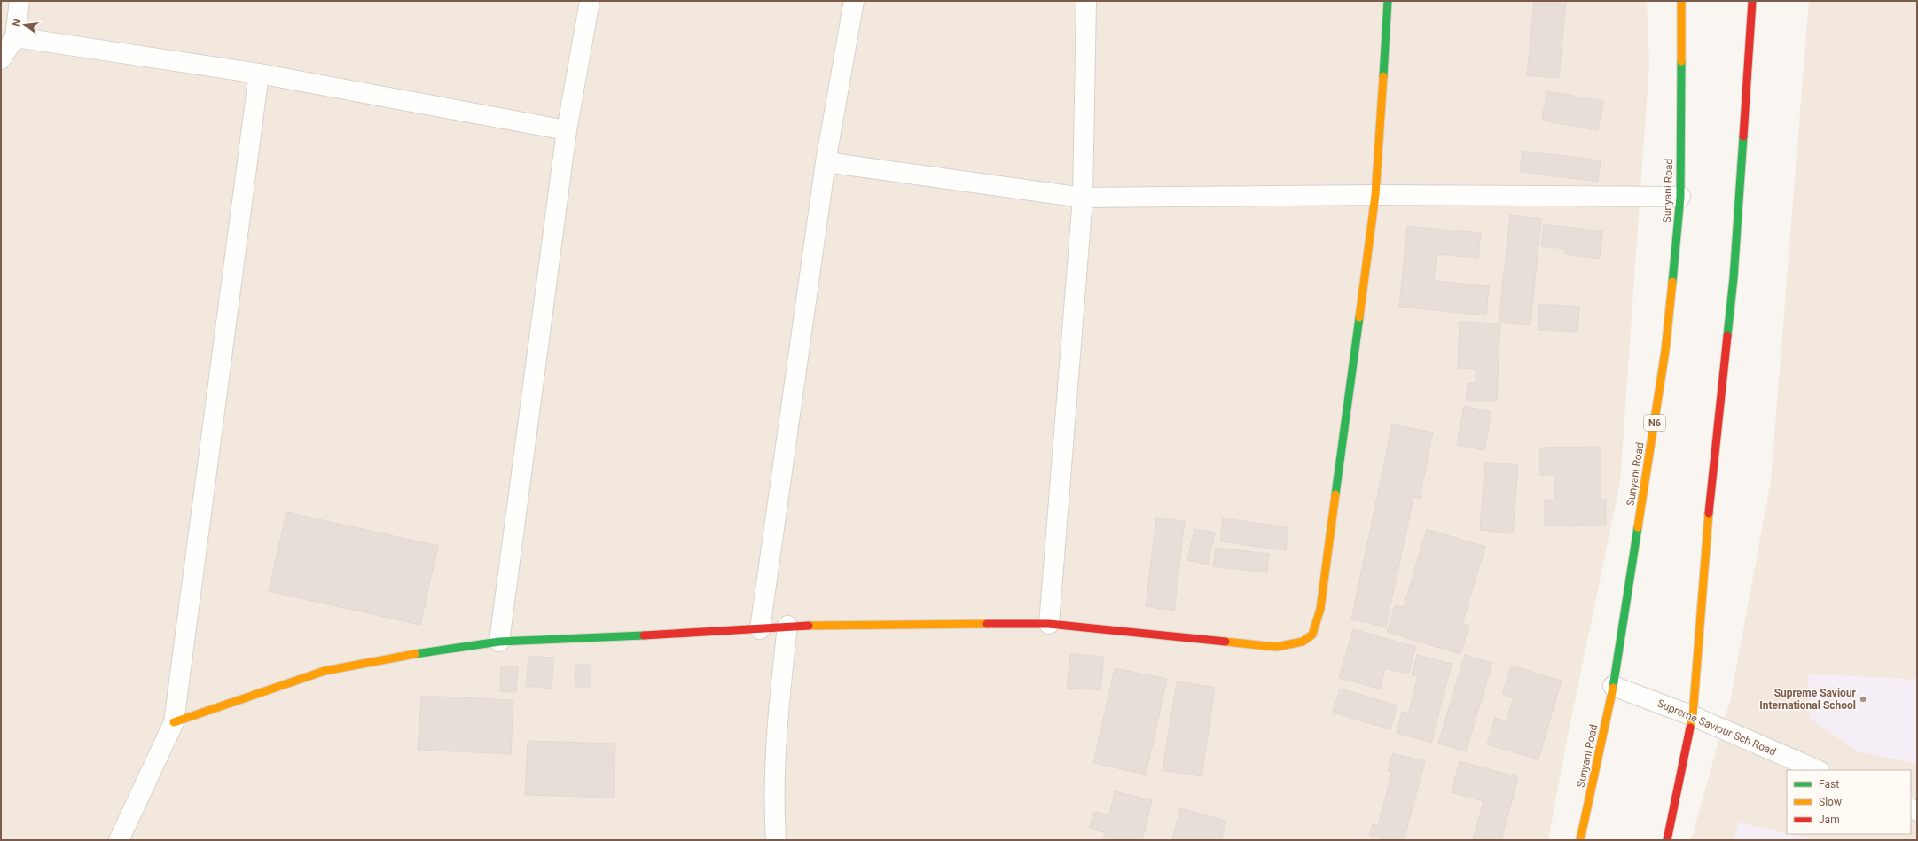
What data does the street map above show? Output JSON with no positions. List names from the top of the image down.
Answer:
{
  "streets": {
    "street": ["Sunyani Road", "N6", "Supreme Saviour Sch Road"]
  },
  "crossings": [
    ["Sunyani Road", "Supreme Saviour Sch Road"]
  ],
  "places": ["Supreme Saviour International School"],
  "legend": ["Fast", "Slow", "Jam"],
  "north": "left"
}
